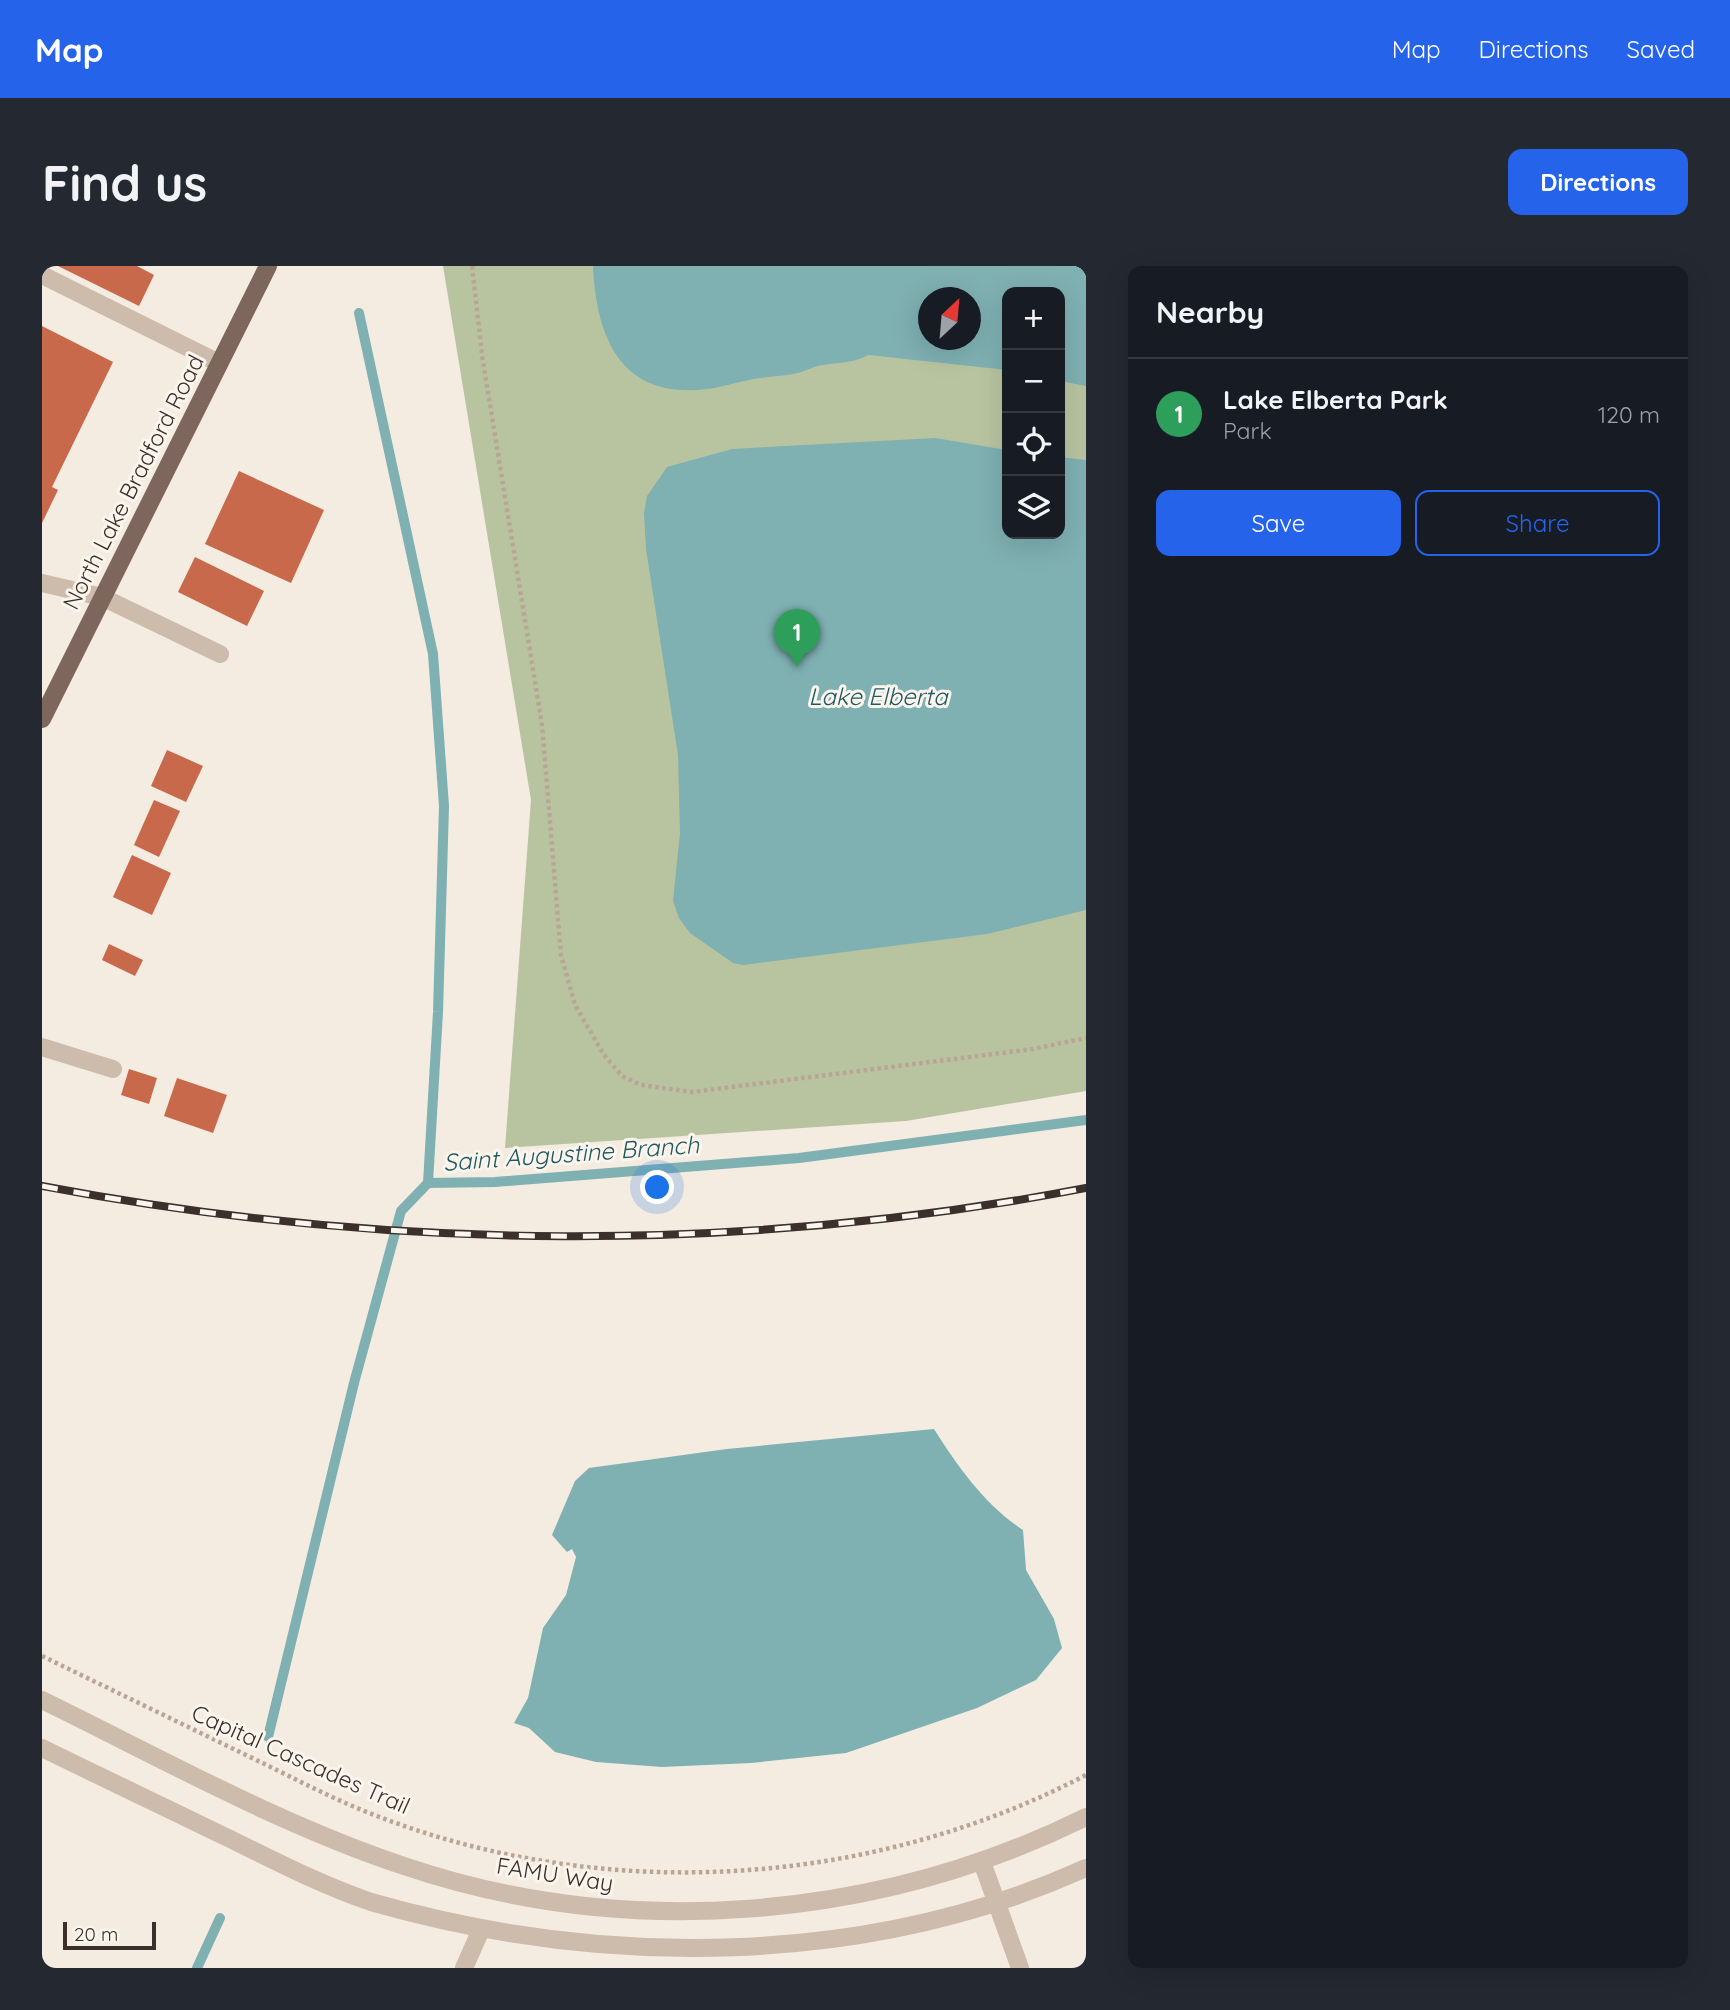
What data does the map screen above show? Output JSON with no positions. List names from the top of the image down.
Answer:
{
  "streets": {
    "main road": ["North Lake Bradford Road"],
    "street": ["FAMU Way"],
    "path": ["Capital Cascades Trail"]
  },
  "water": ["Lake Elberta", "Saint Augustine Branch"],
  "scale_bar": "20 m",
  "north": "top right",
  "page": {
    "header": "Map",
    "nav": ["Map", "Directions", "Saved"],
    "buttons": [
      "Directions",
      ["Save", "Share"]
    ],
    "title": "Find us",
    "heading": "Nearby",
    "map_buttons": ["+", "−"],
    "list": [
      {
        "mark": "1",
        "name": "Lake Elberta Park",
        "note": "Park",
        "value": "120 m"
      }
    ],
    "pins": "1",
    "scale": "20 m"
  }
}
